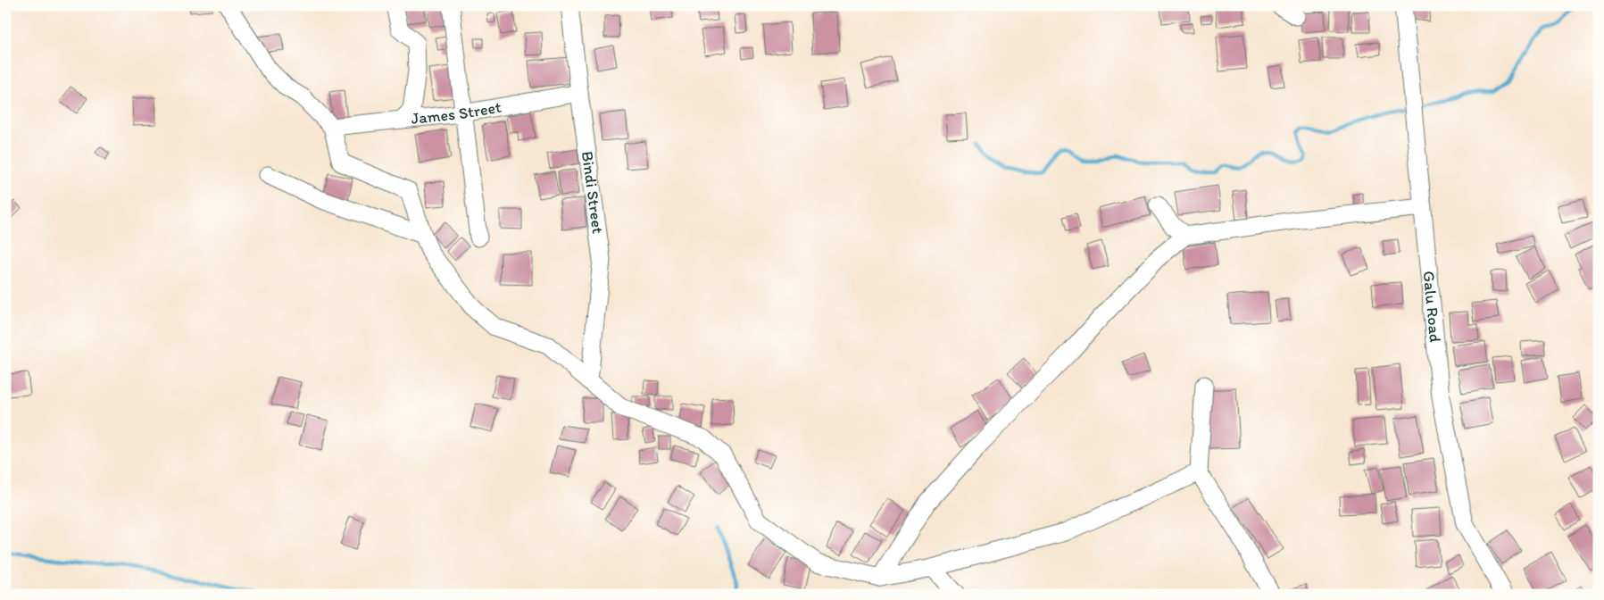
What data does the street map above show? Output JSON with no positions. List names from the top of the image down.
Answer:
{
  "streets": {
    "street": ["James Street", "Bindi Street", "Galu Road"]
  },
  "crossings": [
    ["James Street", "Bindi Street"]
  ]
}
